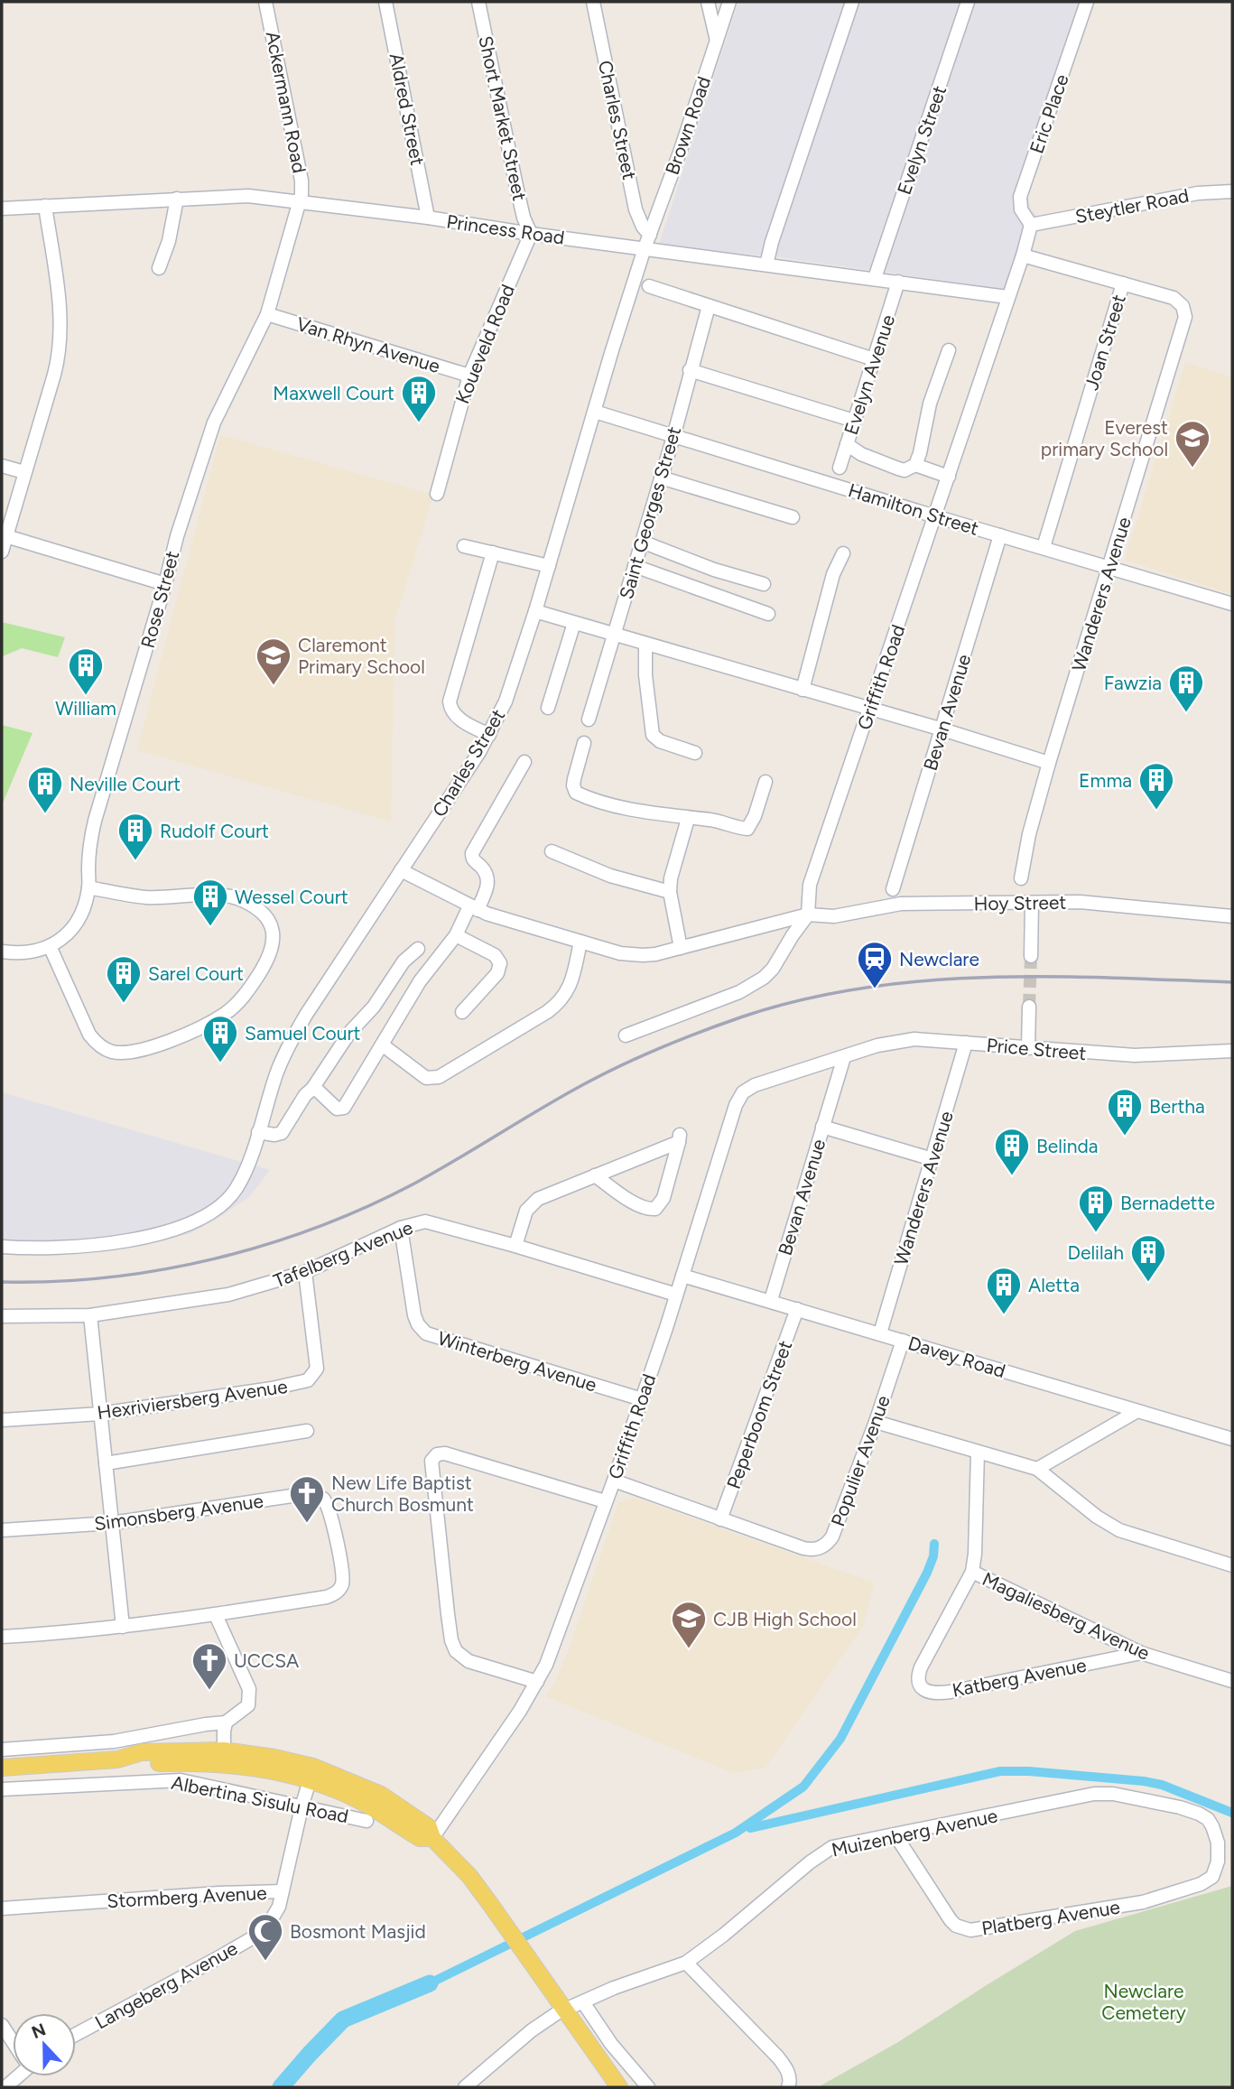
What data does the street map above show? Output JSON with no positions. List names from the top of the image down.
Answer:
{
  "streets": {
    "main road": ["Albertina Sisulu Road"],
    "street": [
      "Ackermann Road",
      "Aldred Street",
      "Eric Place",
      "Short Market Street",
      "Charles Street",
      "Brown Road",
      "Evelyn Street",
      "Steytler Road",
      "Princess Road",
      "Joan Street",
      "Koueveld Road",
      "Van Rhyn Avenue",
      "Evelyn Avenue",
      "Hamilton Street",
      "Saint Georges Street",
      "Wanderers Avenue",
      "Rose Street",
      "Griffith Road",
      "Bevan Avenue",
      "Hoy Street",
      "Price Street",
      "Tafelberg Avenue",
      "Davey Road",
      "Winterberg Avenue",
      "Hexriviersberg Avenue",
      "Peperboom Street",
      "Populier Avenue",
      "Simonsberg Avenue",
      "Magaliesberg Avenue",
      "Katberg Avenue",
      "Muizenberg Avenue",
      "Stormberg Avenue",
      "Platberg Avenue",
      "Langeberg Avenue"
    ]
  },
  "crossings": [
    ["Ackermann Road", "Princess Road"],
    ["Ackermann Road", "Rose Street"],
    ["Aldred Street", "Princess Road"],
    ["Eric Place", "Steytler Road"],
    ["Eric Place", "Griffith Road"],
    ["Short Market Street", "Princess Road"],
    ["Short Market Street", "Koueveld Road"],
    ["Charles Street", "Brown Road"],
    ["Charles Street", "Princess Road"],
    ["Charles Street", "Hamilton Street"],
    ["Charles Street", "Hoy Street"],
    ["Brown Road", "Princess Road"],
    ["Evelyn Street", "Princess Road"],
    ["Steytler Road", "Griffith Road"],
    ["Princess Road", "Koueveld Road"],
    ["Princess Road", "Evelyn Avenue"],
    ["Princess Road", "Rose Street"],
    ["Princess Road", "Griffith Road"],
    ["Joan Street", "Hamilton Street"],
    ["Joan Street", "Wanderers Avenue"],
    ["Koueveld Road", "Van Rhyn Avenue"],
    ["Van Rhyn Avenue", "Rose Street"],
    ["Hamilton Street", "Saint Georges Street"],
    ["Hamilton Street", "Wanderers Avenue"],
    ["Hamilton Street", "Griffith Road"],
    ["Hamilton Street", "Bevan Avenue"],
    ["Wanderers Avenue", "Price Street"],
    ["Wanderers Avenue", "Davey Road"],
    ["Griffith Road", "Bevan Avenue"],
    ["Griffith Road", "Hoy Street"],
    ["Griffith Road", "Price Street"],
    ["Griffith Road", "Tafelberg Avenue"],
    ["Griffith Road", "Davey Road"],
    ["Griffith Road", "Winterberg Avenue"],
    ["Griffith Road", "Populier Avenue"],
    ["Griffith Road", "Albertina Sisulu Road"],
    ["Bevan Avenue", "Price Street"],
    ["Bevan Avenue", "Davey Road"],
    ["Tafelberg Avenue", "Winterberg Avenue"],
    ["Tafelberg Avenue", "Hexriviersberg Avenue"],
    ["Davey Road", "Peperboom Street"],
    ["Davey Road", "Populier Avenue"],
    ["Peperboom Street", "Populier Avenue"],
    ["Magaliesberg Avenue", "Katberg Avenue"],
    ["Albertina Sisulu Road", "Muizenberg Avenue"],
    ["Albertina Sisulu Road", "Stormberg Avenue"],
    ["Muizenberg Avenue", "Platberg Avenue"],
    ["Stormberg Avenue", "Langeberg Avenue"]
  ],
  "parks": ["Newclare Cemetery"],
  "places": {
    "building": [
      "Maxwell Court",
      "William",
      "Fawzia",
      "Emma",
      "Neville Court",
      "Rudolf Court",
      "Wessel Court",
      "Sarel Court",
      "Samuel Court",
      "Bertha",
      "Belinda",
      "Bernadette",
      "Delilah",
      "Aletta"
    ],
    "school or university": ["Everest primary School", "Claremont Primary School", "CJB High School"],
    "station": ["Newclare"],
    "church": ["New Life Baptist Church Bosmunt", "UCCSA"],
    "mosque": ["Bosmont Masjid"]
  },
  "north": "top"
}
